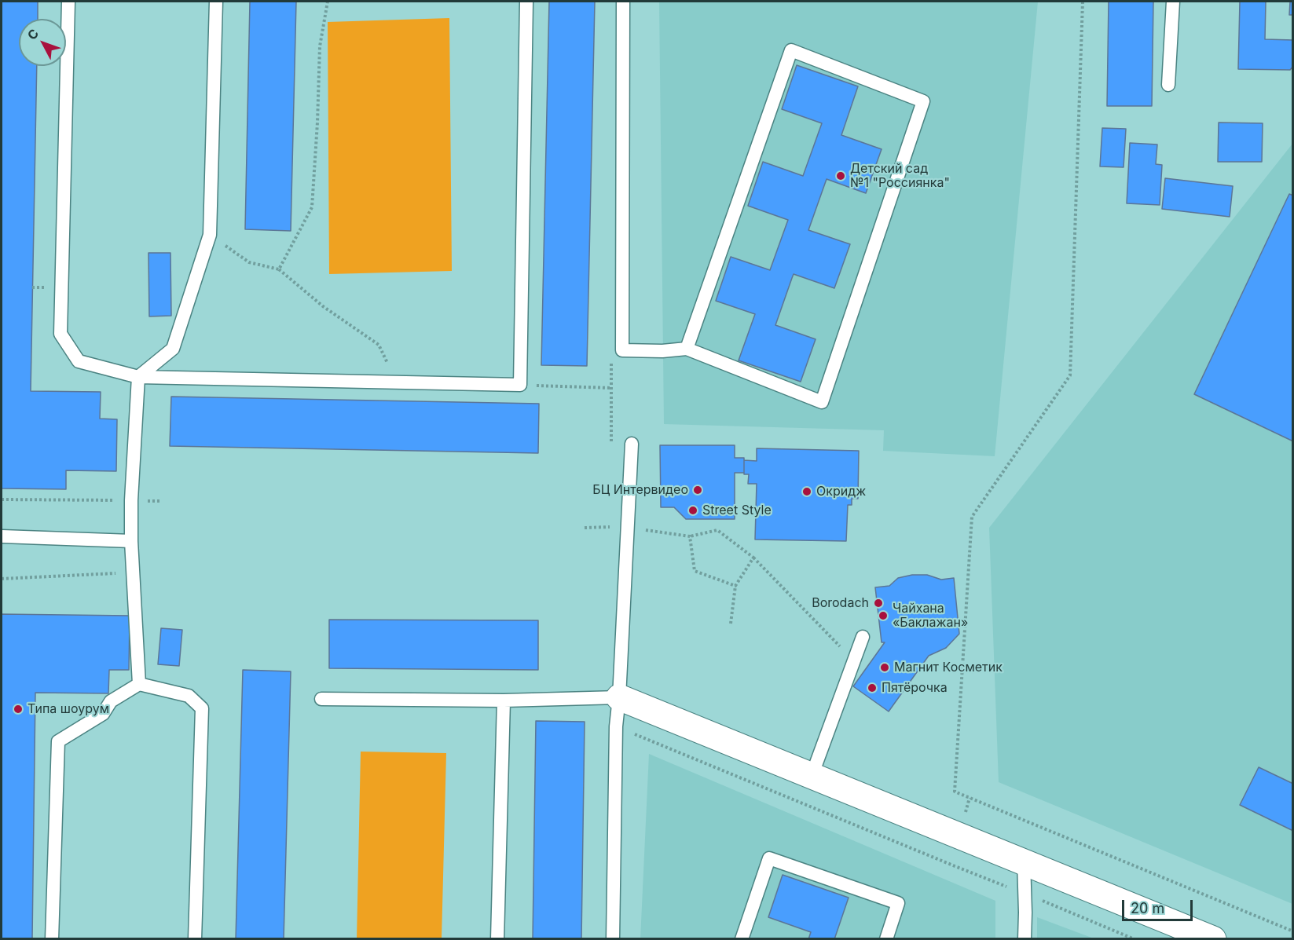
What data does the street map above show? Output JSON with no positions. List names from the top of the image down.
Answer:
{
  "places": [
    "Детский сад №1 \"Россиянка\"",
    "БЦ Интервидео",
    "Окридж",
    "Street Style",
    "Borodach",
    "Чайхана «Баклажан»",
    "Магнит Косметик",
    "Пятёрочка",
    "Типа шоурум"
  ],
  "scale_bar": "20 m",
  "north": "top left"
}
